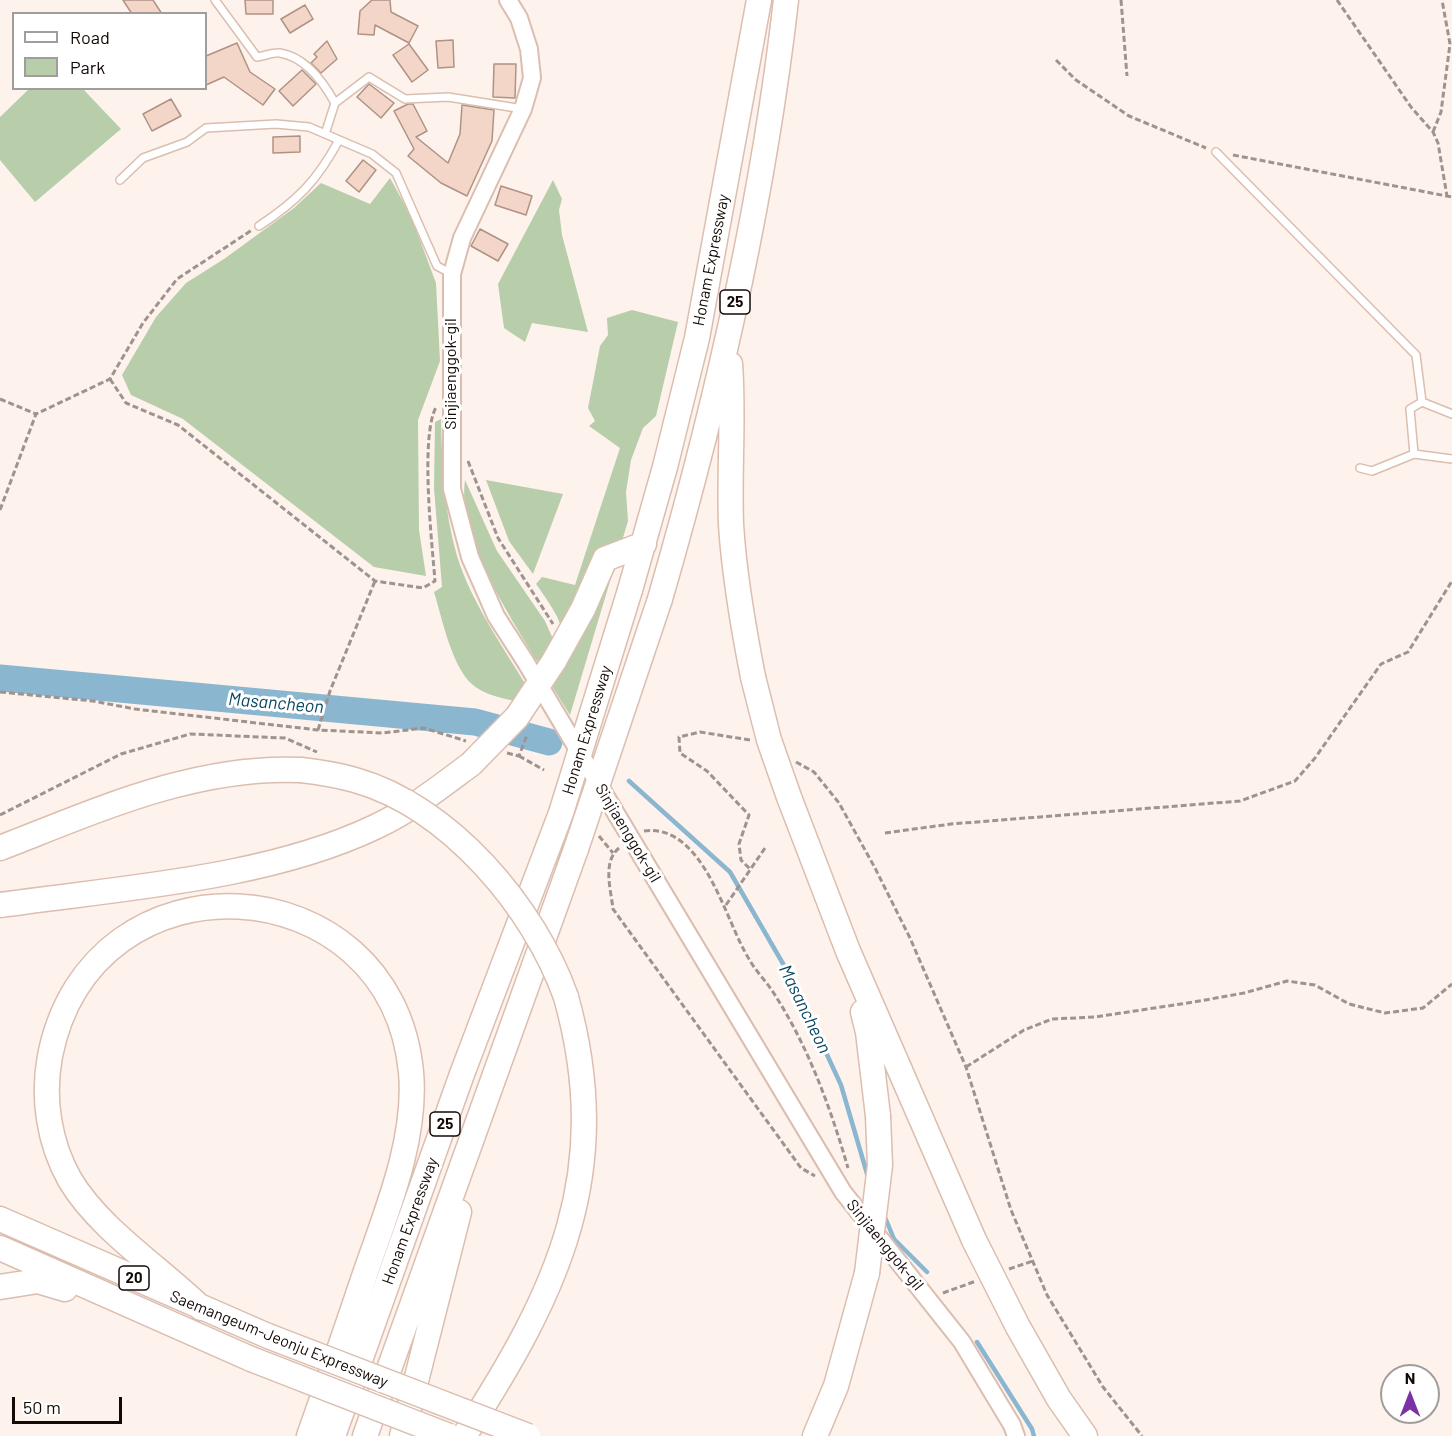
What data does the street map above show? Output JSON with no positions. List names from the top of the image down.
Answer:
{
  "streets": {
    "highway": [
      "Honam Expressway",
      "25",
      "20",
      "Saemangeum-Jeonju Expressway"
    ],
    "street": ["Sinjiaenggok-gil"]
  },
  "water": ["Masancheon"],
  "legend": ["Road", "Park"],
  "scale_bar": "50 m",
  "north": "top"
}
